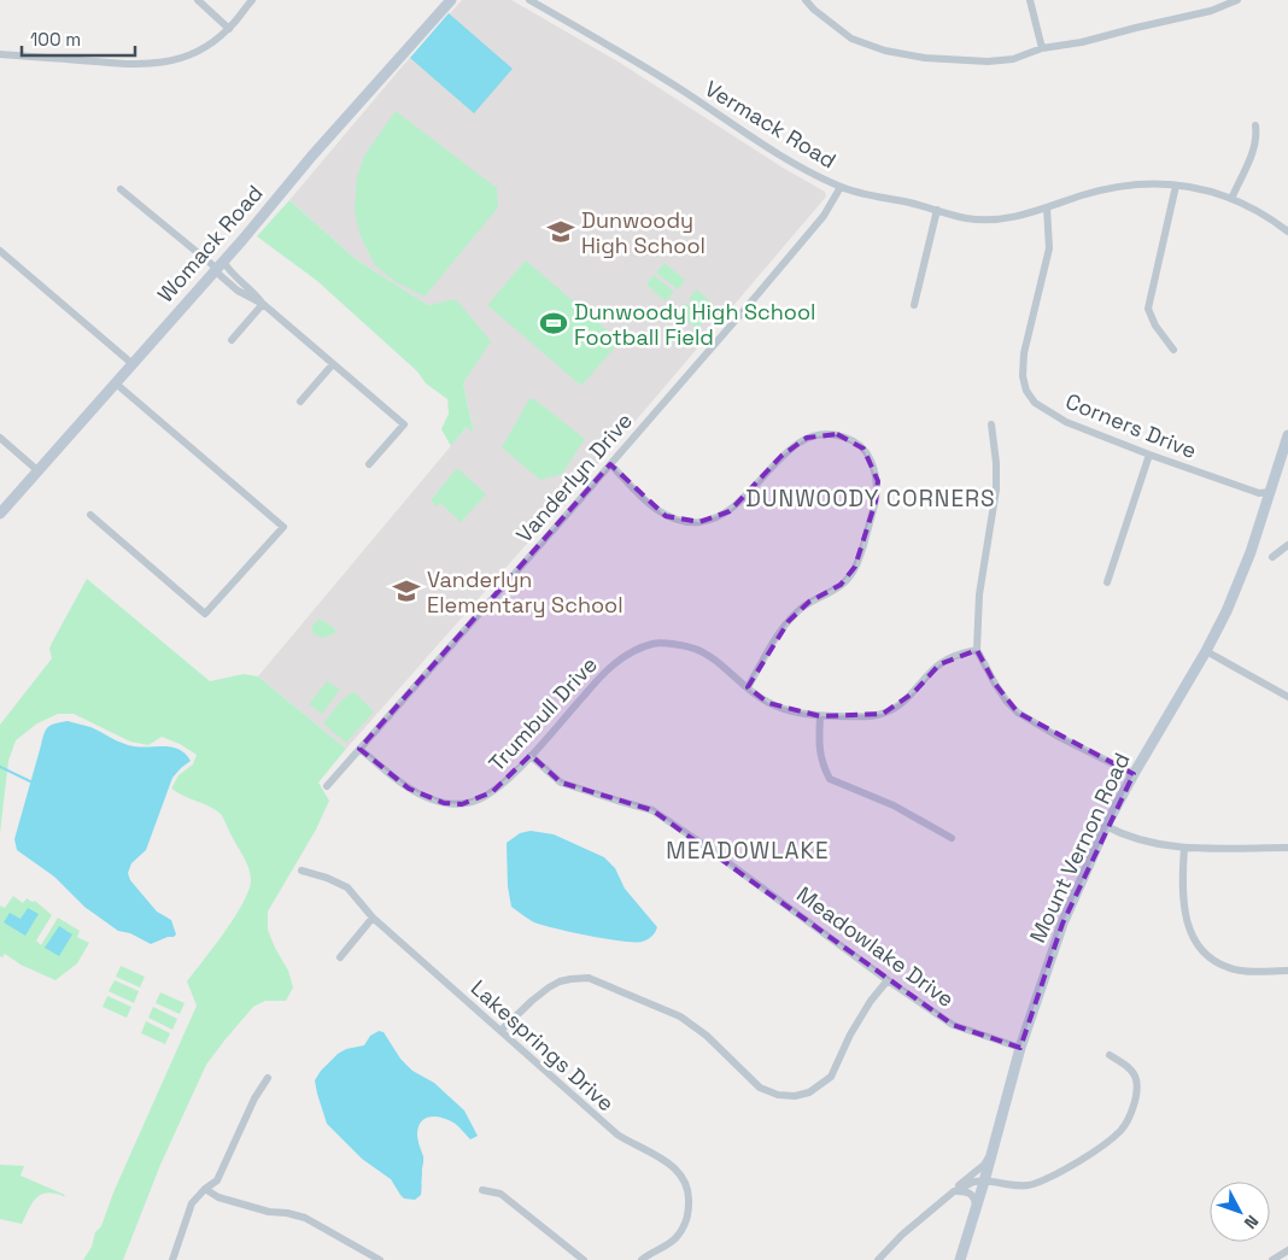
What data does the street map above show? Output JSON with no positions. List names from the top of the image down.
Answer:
{
  "streets": {
    "main road": ["Womack Road", "Mount Vernon Road"],
    "street": [
      "Vermack Road",
      "Corners Drive",
      "Vanderlyn Drive",
      "Trumbull Drive",
      "Meadowlake Drive",
      "Lakesprings Drive"
    ]
  },
  "crossings": [
    ["Vermack Road", "Corners Drive"],
    ["Vermack Road", "Vanderlyn Drive"],
    ["Corners Drive", "Mount Vernon Road"],
    ["Vanderlyn Drive", "Trumbull Drive"],
    ["Trumbull Drive", "Meadowlake Drive"],
    ["Mount Vernon Road", "Meadowlake Drive"]
  ],
  "districts": ["DUNWOODY CORNERS", "MEADOWLAKE"],
  "places": {
    "school or university": ["Dunwoody High School", "Vanderlyn Elementary School"],
    "sports": ["Dunwoody High School Football Field"]
  },
  "scale_bar": "100 m",
  "north": "bottom right"
}
